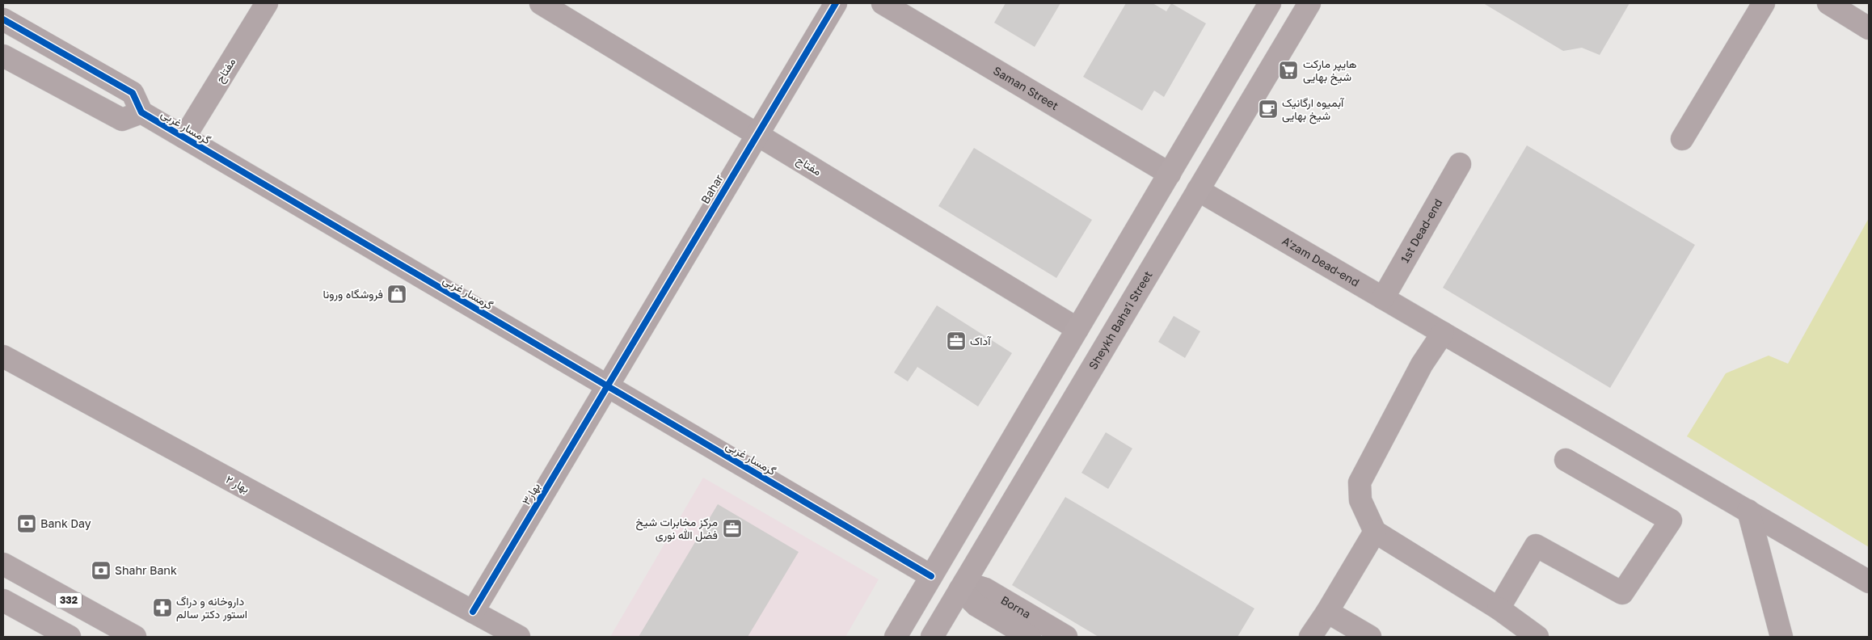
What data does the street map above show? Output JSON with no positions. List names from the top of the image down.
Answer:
{
  "streets": {
    "main road": ["Sheykh Baha'i Street", "332"],
    "street": [
      "مفتاح",
      "Saman Street",
      "گرمسار غربی",
      "Bahar",
      "1st Dead-end",
      "A'zam Dead-end",
      "بهار ۲",
      "بهار۳",
      "Borna"
    ]
  },
  "crossings": [
    ["مفتاح", "گرمسار غربی"],
    ["مفتاح", "Bahar"],
    ["گرمسار غربی", "Bahar"],
    ["گرمسار غربی", "بهار۳"],
    ["Bahar", "بهار۳"],
    ["1st Dead-end", "A'zam Dead-end"],
    ["A'zam Dead-end", "Sheykh Baha'i Street"],
    ["Sheykh Baha'i Street", "Borna"],
    ["بهار ۲", "بهار۳"]
  ],
  "places": {
    "supermarket": ["هایپر مارکت شیخ بهایی"],
    "cafe": ["آبمیوه ارگانیک شیخ بهایی"],
    "shop": ["فروشگاه ورونا"],
    "office": ["آداک", "مرکز مخابرات شیخ فضل الله نوری"],
    "bank": ["Bank Day", "Shahr Bank"],
    "pharmacy": ["داروخانه و دراگ استور دکتر سالم"]
  }
}
